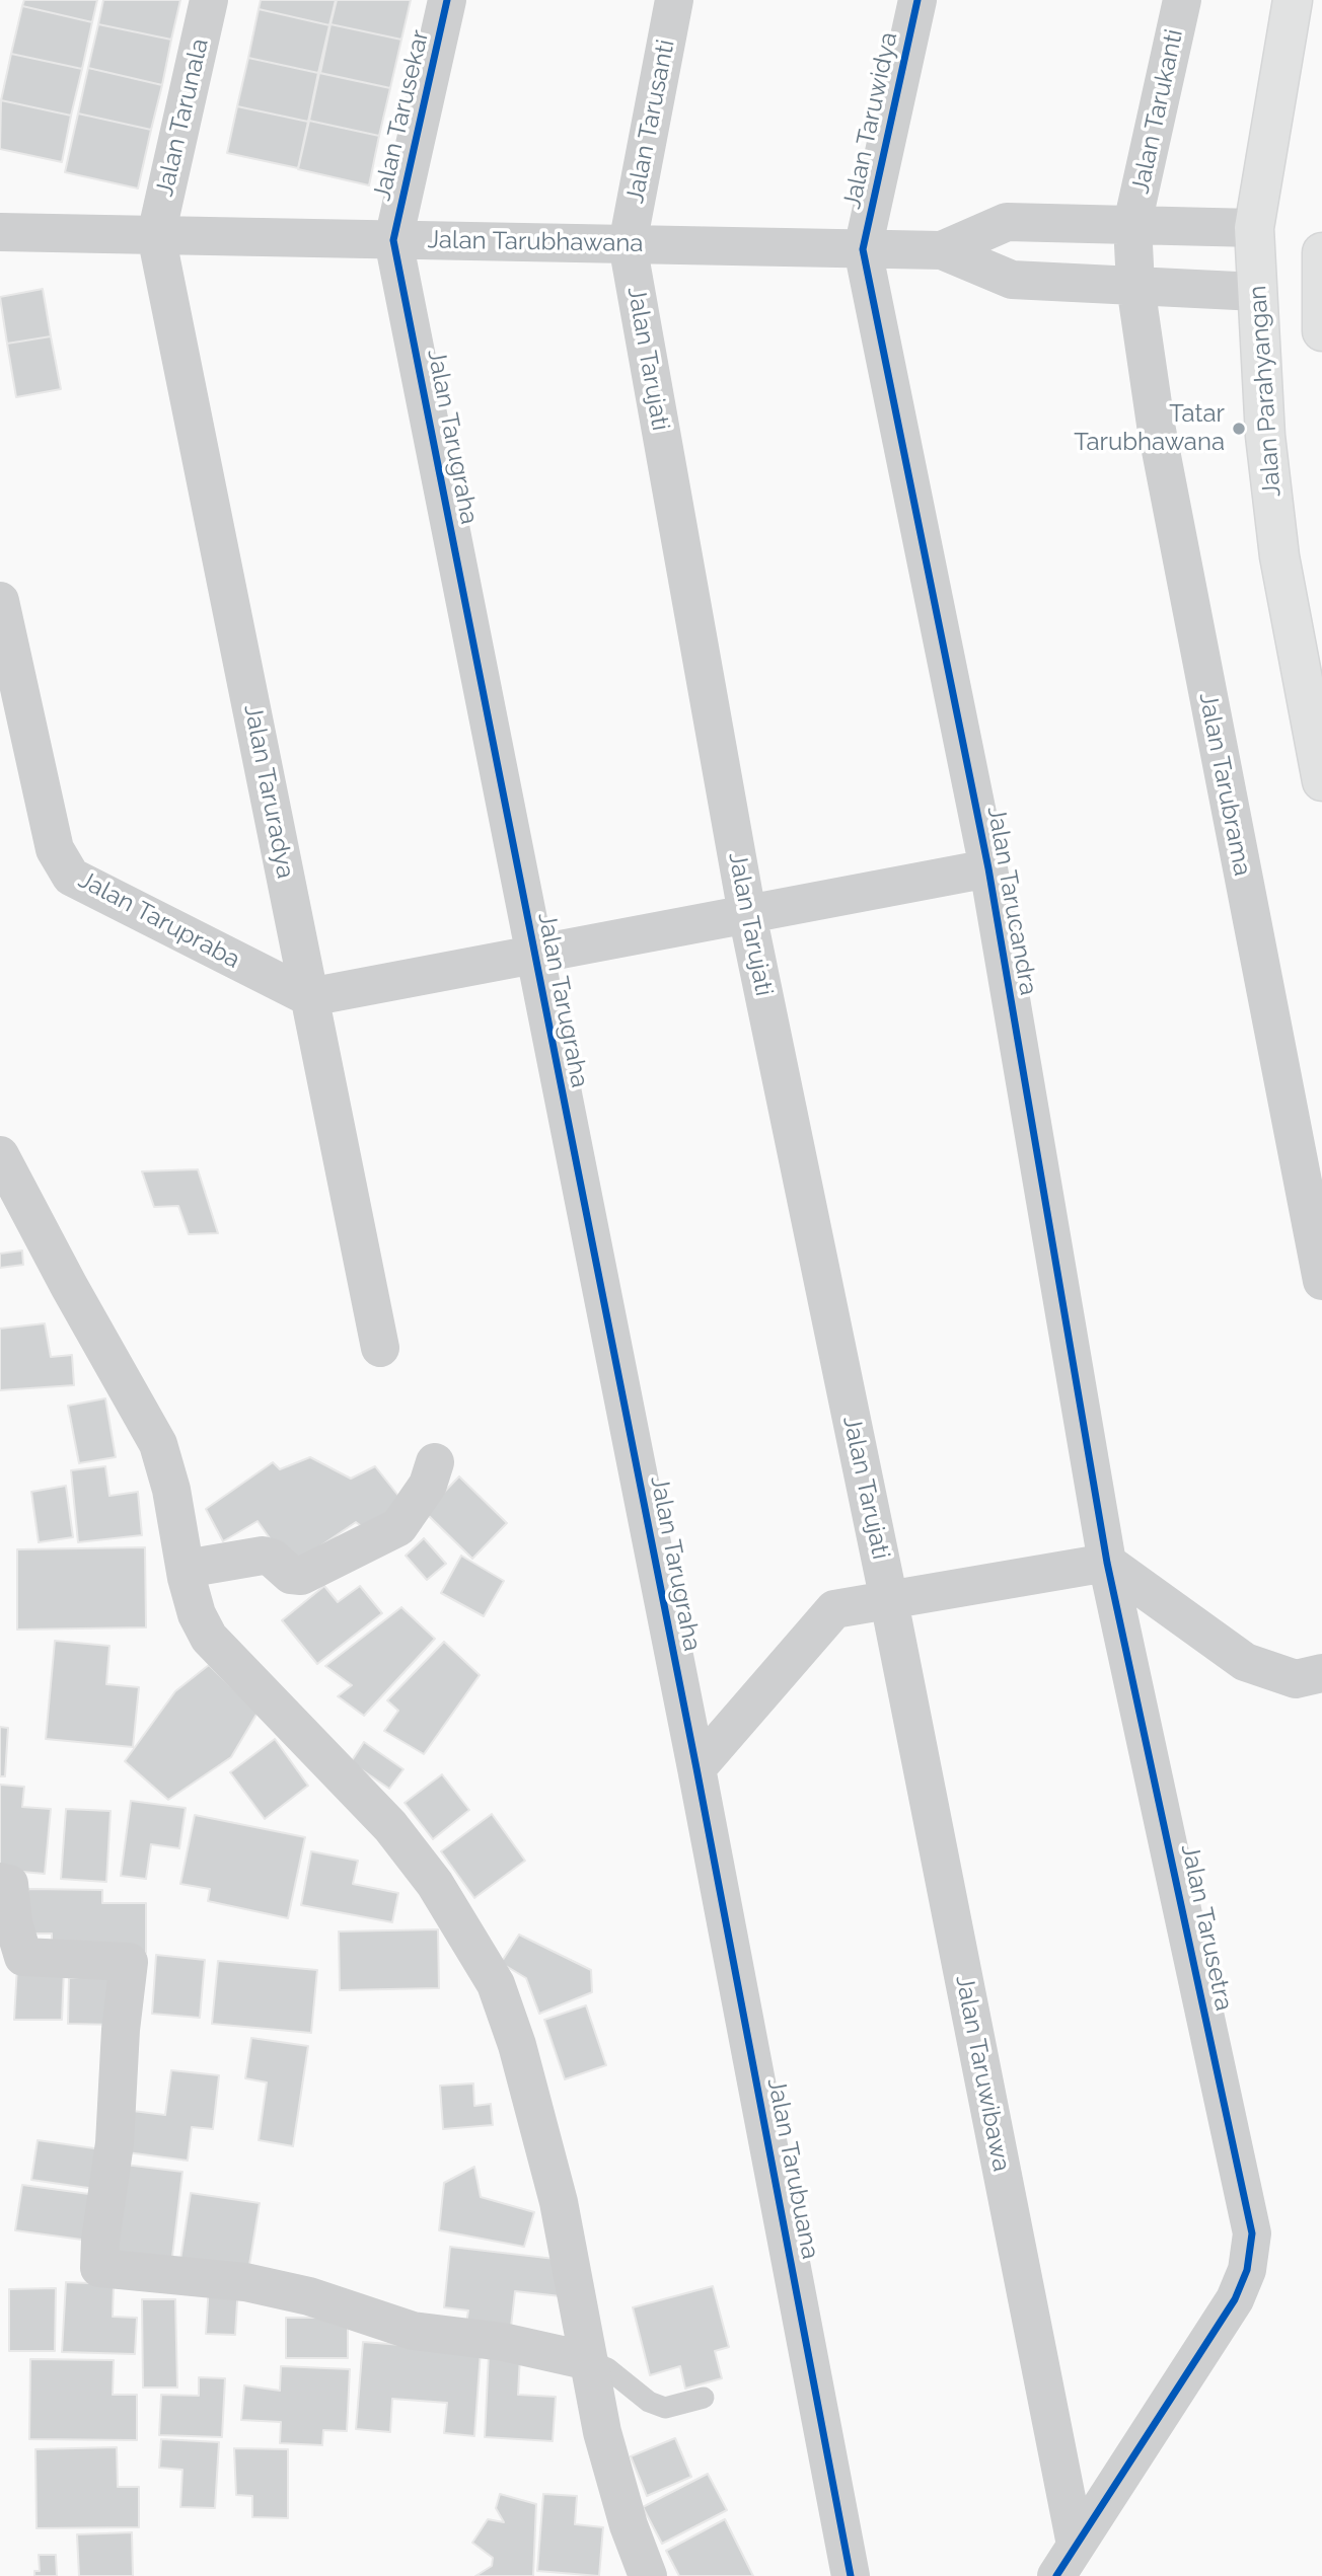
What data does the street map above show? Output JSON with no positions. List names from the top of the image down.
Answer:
{
  "streets": {
    "main road": ["Jalan Parahyangan"],
    "street": [
      "Jalan Tarukanti",
      "Jalan Tarusekar",
      "Jalan Tarunala",
      "Jalan Taruwidya",
      "Jalan Tarusanti",
      "Jalan Tarubhawana",
      "Jalan Tarujati",
      "Jalan Tarugraha",
      "Jalan Tarubrama",
      "Jalan Taruradya",
      "Jalan Tarucandra",
      "Jalan Tarupraba",
      "Jalan Tarusetra",
      "Jalan Taruwibawa",
      "Jalan Tarubuana"
    ]
  },
  "crossings": [
    ["Jalan Tarukanti", "Jalan Tarubrama"],
    ["Jalan Tarusekar", "Jalan Tarubhawana"],
    ["Jalan Tarusekar", "Jalan Tarugraha"],
    ["Jalan Tarunala", "Jalan Tarubhawana"],
    ["Jalan Tarunala", "Jalan Taruradya"],
    ["Jalan Taruwidya", "Jalan Tarubhawana"],
    ["Jalan Taruwidya", "Jalan Tarucandra"],
    ["Jalan Tarusanti", "Jalan Tarubhawana"],
    ["Jalan Tarusanti", "Jalan Tarujati"],
    ["Jalan Tarubhawana", "Jalan Tarujati"],
    ["Jalan Tarubhawana", "Jalan Tarugraha"],
    ["Jalan Tarubhawana", "Jalan Taruradya"],
    ["Jalan Tarubhawana", "Jalan Tarucandra"],
    ["Jalan Tarujati", "Jalan Taruwibawa"],
    ["Jalan Tarugraha", "Jalan Tarubuana"],
    ["Jalan Taruradya", "Jalan Tarupraba"],
    ["Jalan Tarucandra", "Jalan Tarusetra"],
    ["Jalan Tarusetra", "Jalan Taruwibawa"]
  ],
  "places": ["Tatar Tarubhawana"]
}
